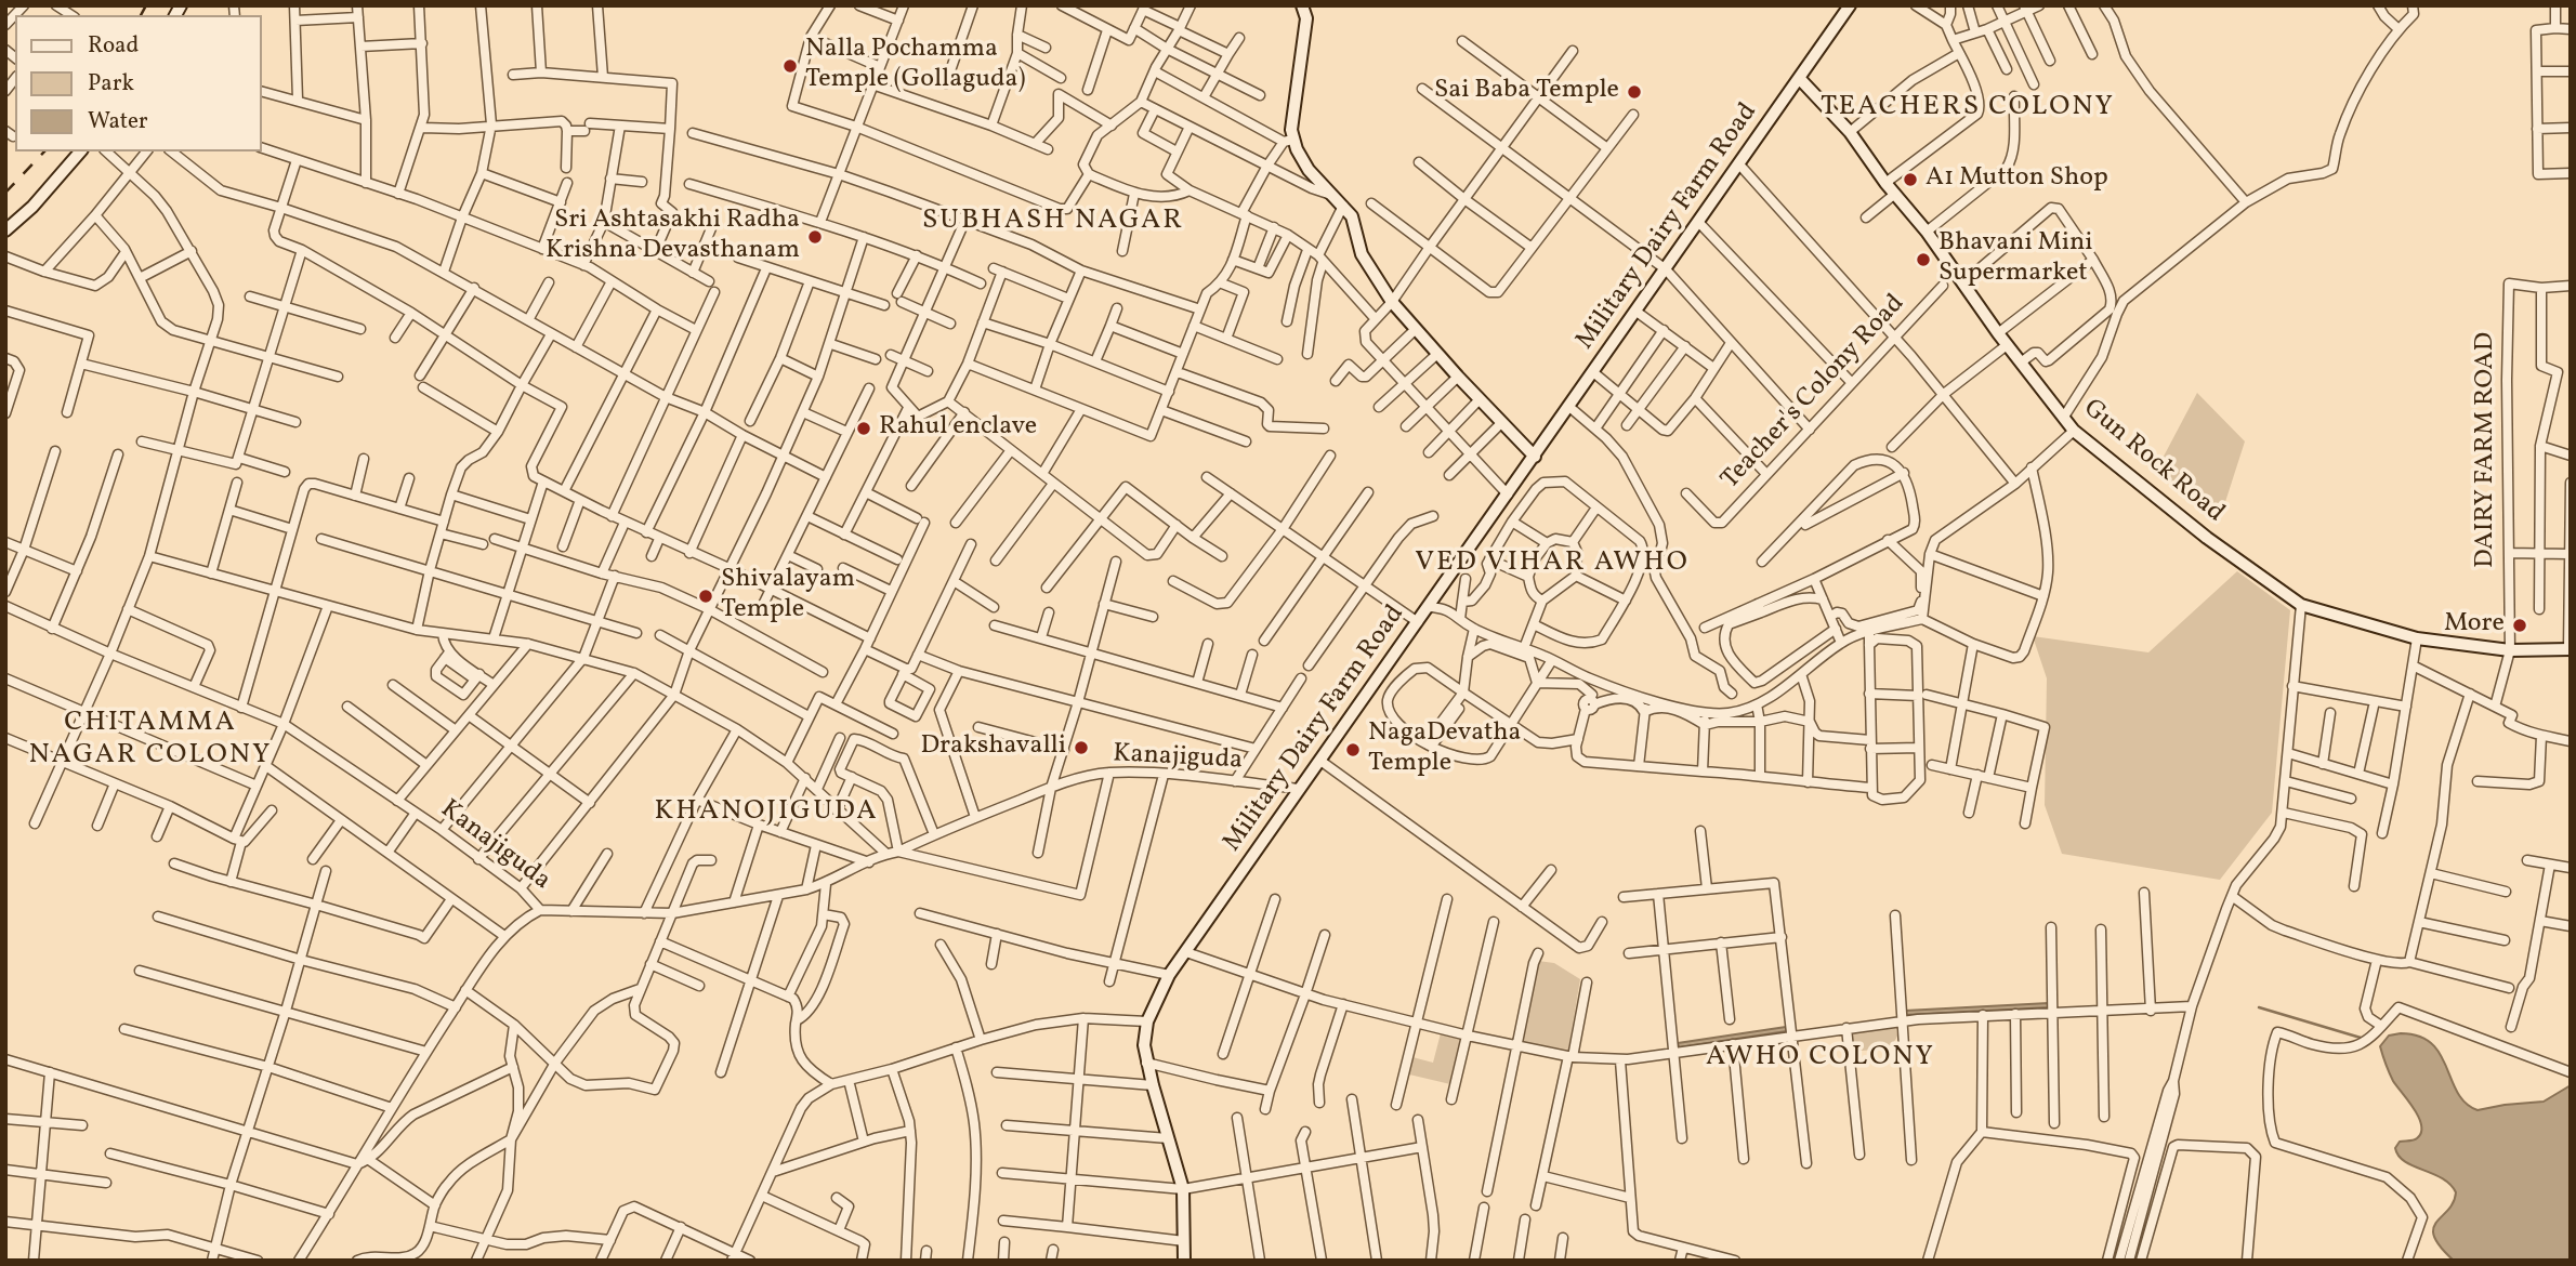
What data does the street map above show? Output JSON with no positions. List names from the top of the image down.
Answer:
{
  "streets": {
    "main road": ["Military Dairy Farm Road", "Gun Rock Road"],
    "street": ["Teacher's Colony Road", "DAIRY FARM ROAD", "Kanajiguda"]
  },
  "crossings": [
    ["Military Dairy Farm Road", "Gun Rock Road"],
    ["Military Dairy Farm Road", "Kanajiguda"],
    ["DAIRY FARM ROAD", "Gun Rock Road"]
  ],
  "districts": [
    "TEACHERS COLONY",
    "SUBHASH NAGAR",
    "VED VIHAR AWHO",
    "CHITAMMA NAGAR COLONY",
    "KHANOJIGUDA",
    "AWHO COLONY"
  ],
  "places": [
    "Nalla Pochamma Temple (Gollaguda)",
    "Sai Baba Temple",
    "A1 Mutton Shop",
    "Sri Ashtasakhi Radha Krishna Devasthanam",
    "Bhavani Mini Supermarket",
    "Rahul enclave",
    "Shivalayam Temple",
    "More",
    "Drakshavalli",
    "NagaDevatha Temple"
  ],
  "legend": ["Road", "Park", "Water"]
}
